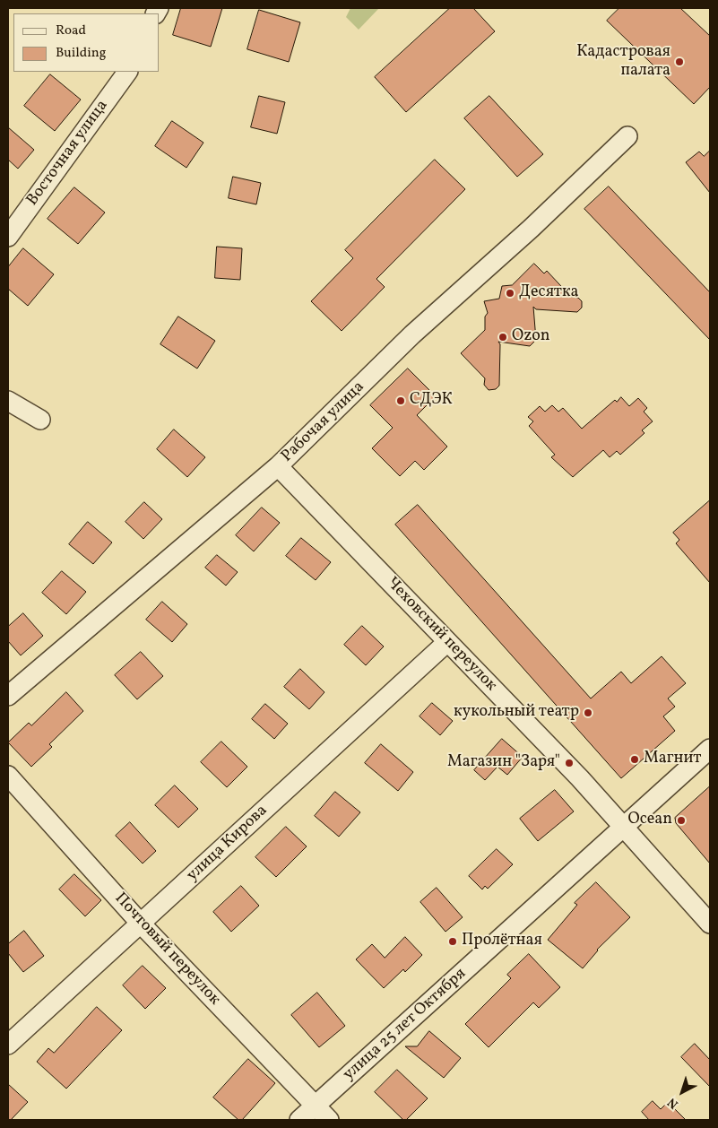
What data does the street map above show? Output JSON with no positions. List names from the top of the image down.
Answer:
{
  "streets": {
    "street": [
      "Восточная улица",
      "Рабочая улица",
      "Чеховский переулок",
      "улица Кирова",
      "Почтовый переулок",
      "улица 25 лет Октября"
    ]
  },
  "crossings": [
    ["Рабочая улица", "Чеховский переулок"],
    ["Чеховский переулок", "улица Кирова"],
    ["Чеховский переулок", "улица 25 лет Октября"],
    ["улица Кирова", "Почтовый переулок"],
    ["Почтовый переулок", "улица 25 лет Октября"]
  ],
  "places": [
    "Кадастровая палата",
    "Десятка",
    "Ozon",
    "СДЭК",
    "кукольный театр",
    "Магнит",
    "Магазин \"Заря\"",
    "Ocean",
    "Пролётная"
  ],
  "legend": ["Road", "Building"],
  "north": "bottom left"
}
